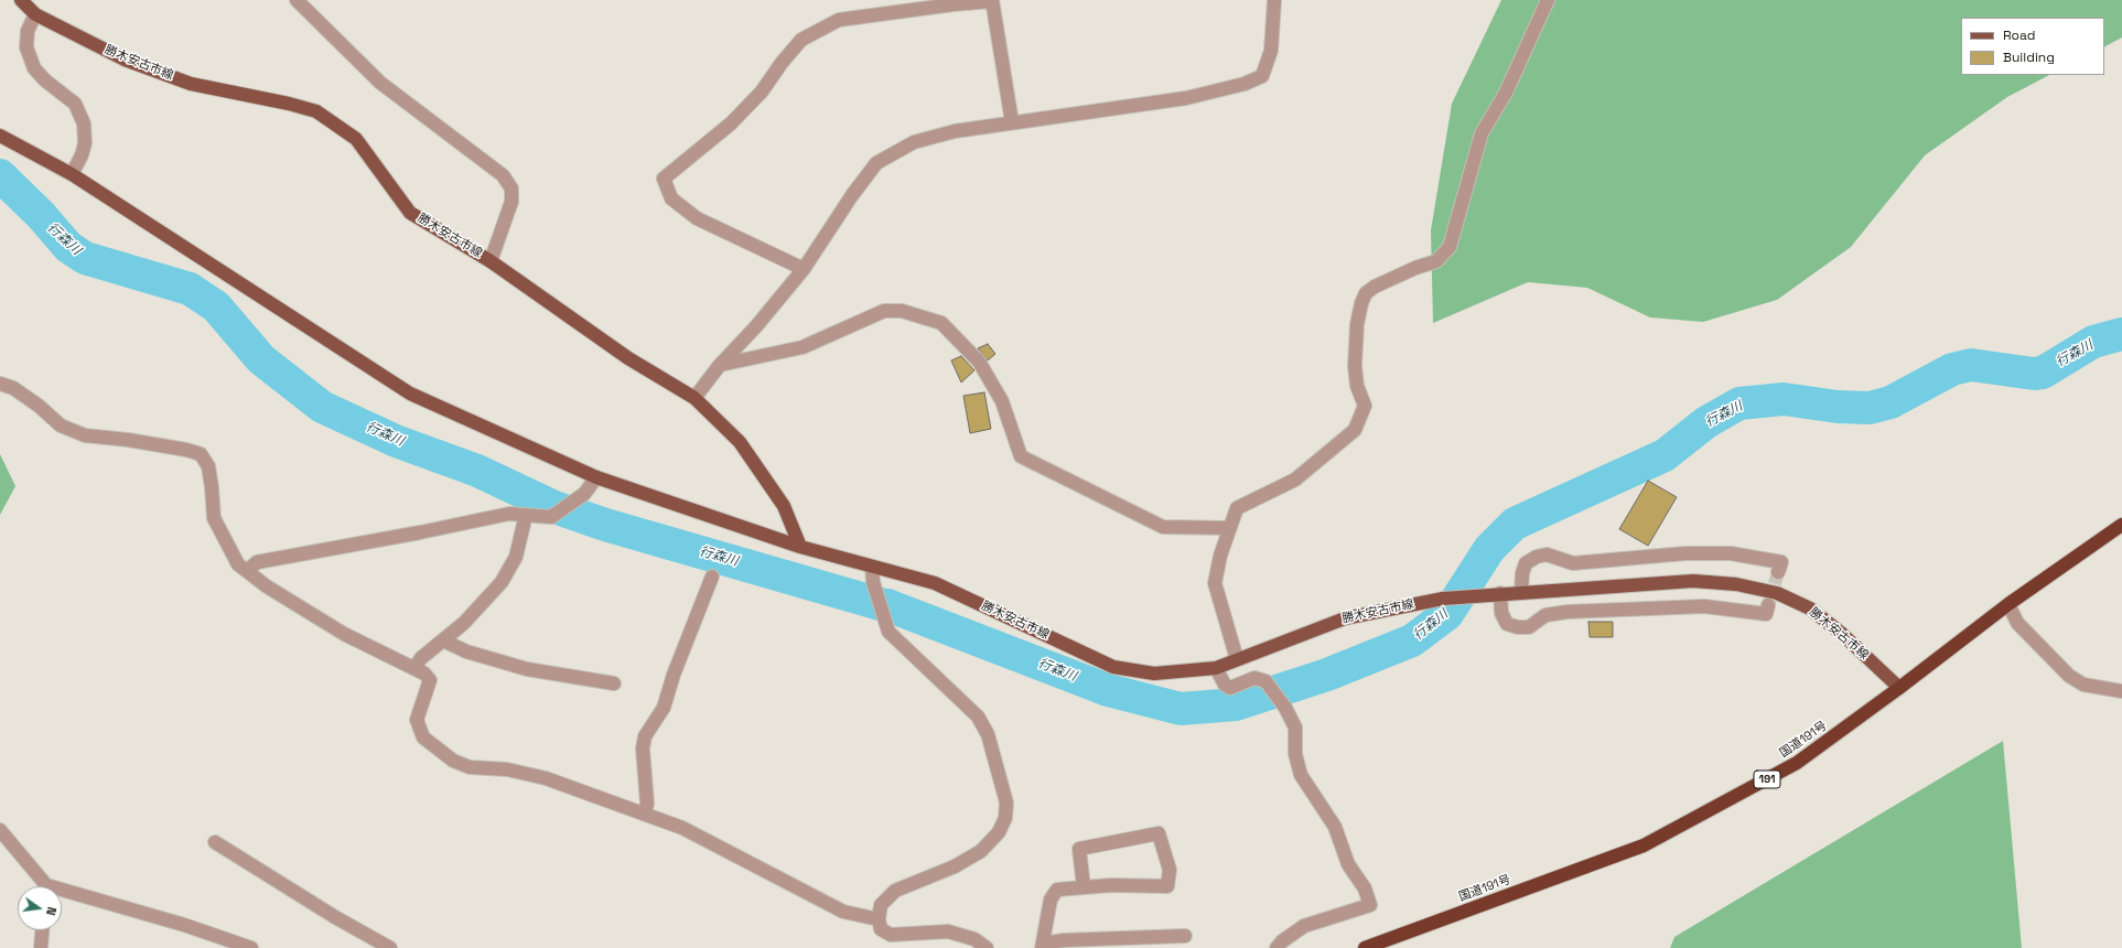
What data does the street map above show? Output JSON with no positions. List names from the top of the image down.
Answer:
{
  "streets": {
    "highway": ["国道191号", "191"],
    "main road": ["勝木安古市線"]
  },
  "crossings": [
    ["勝木安古市線", "国道191号"]
  ],
  "water": ["行森川"],
  "legend": ["Road", "Building"],
  "north": "right"
}
